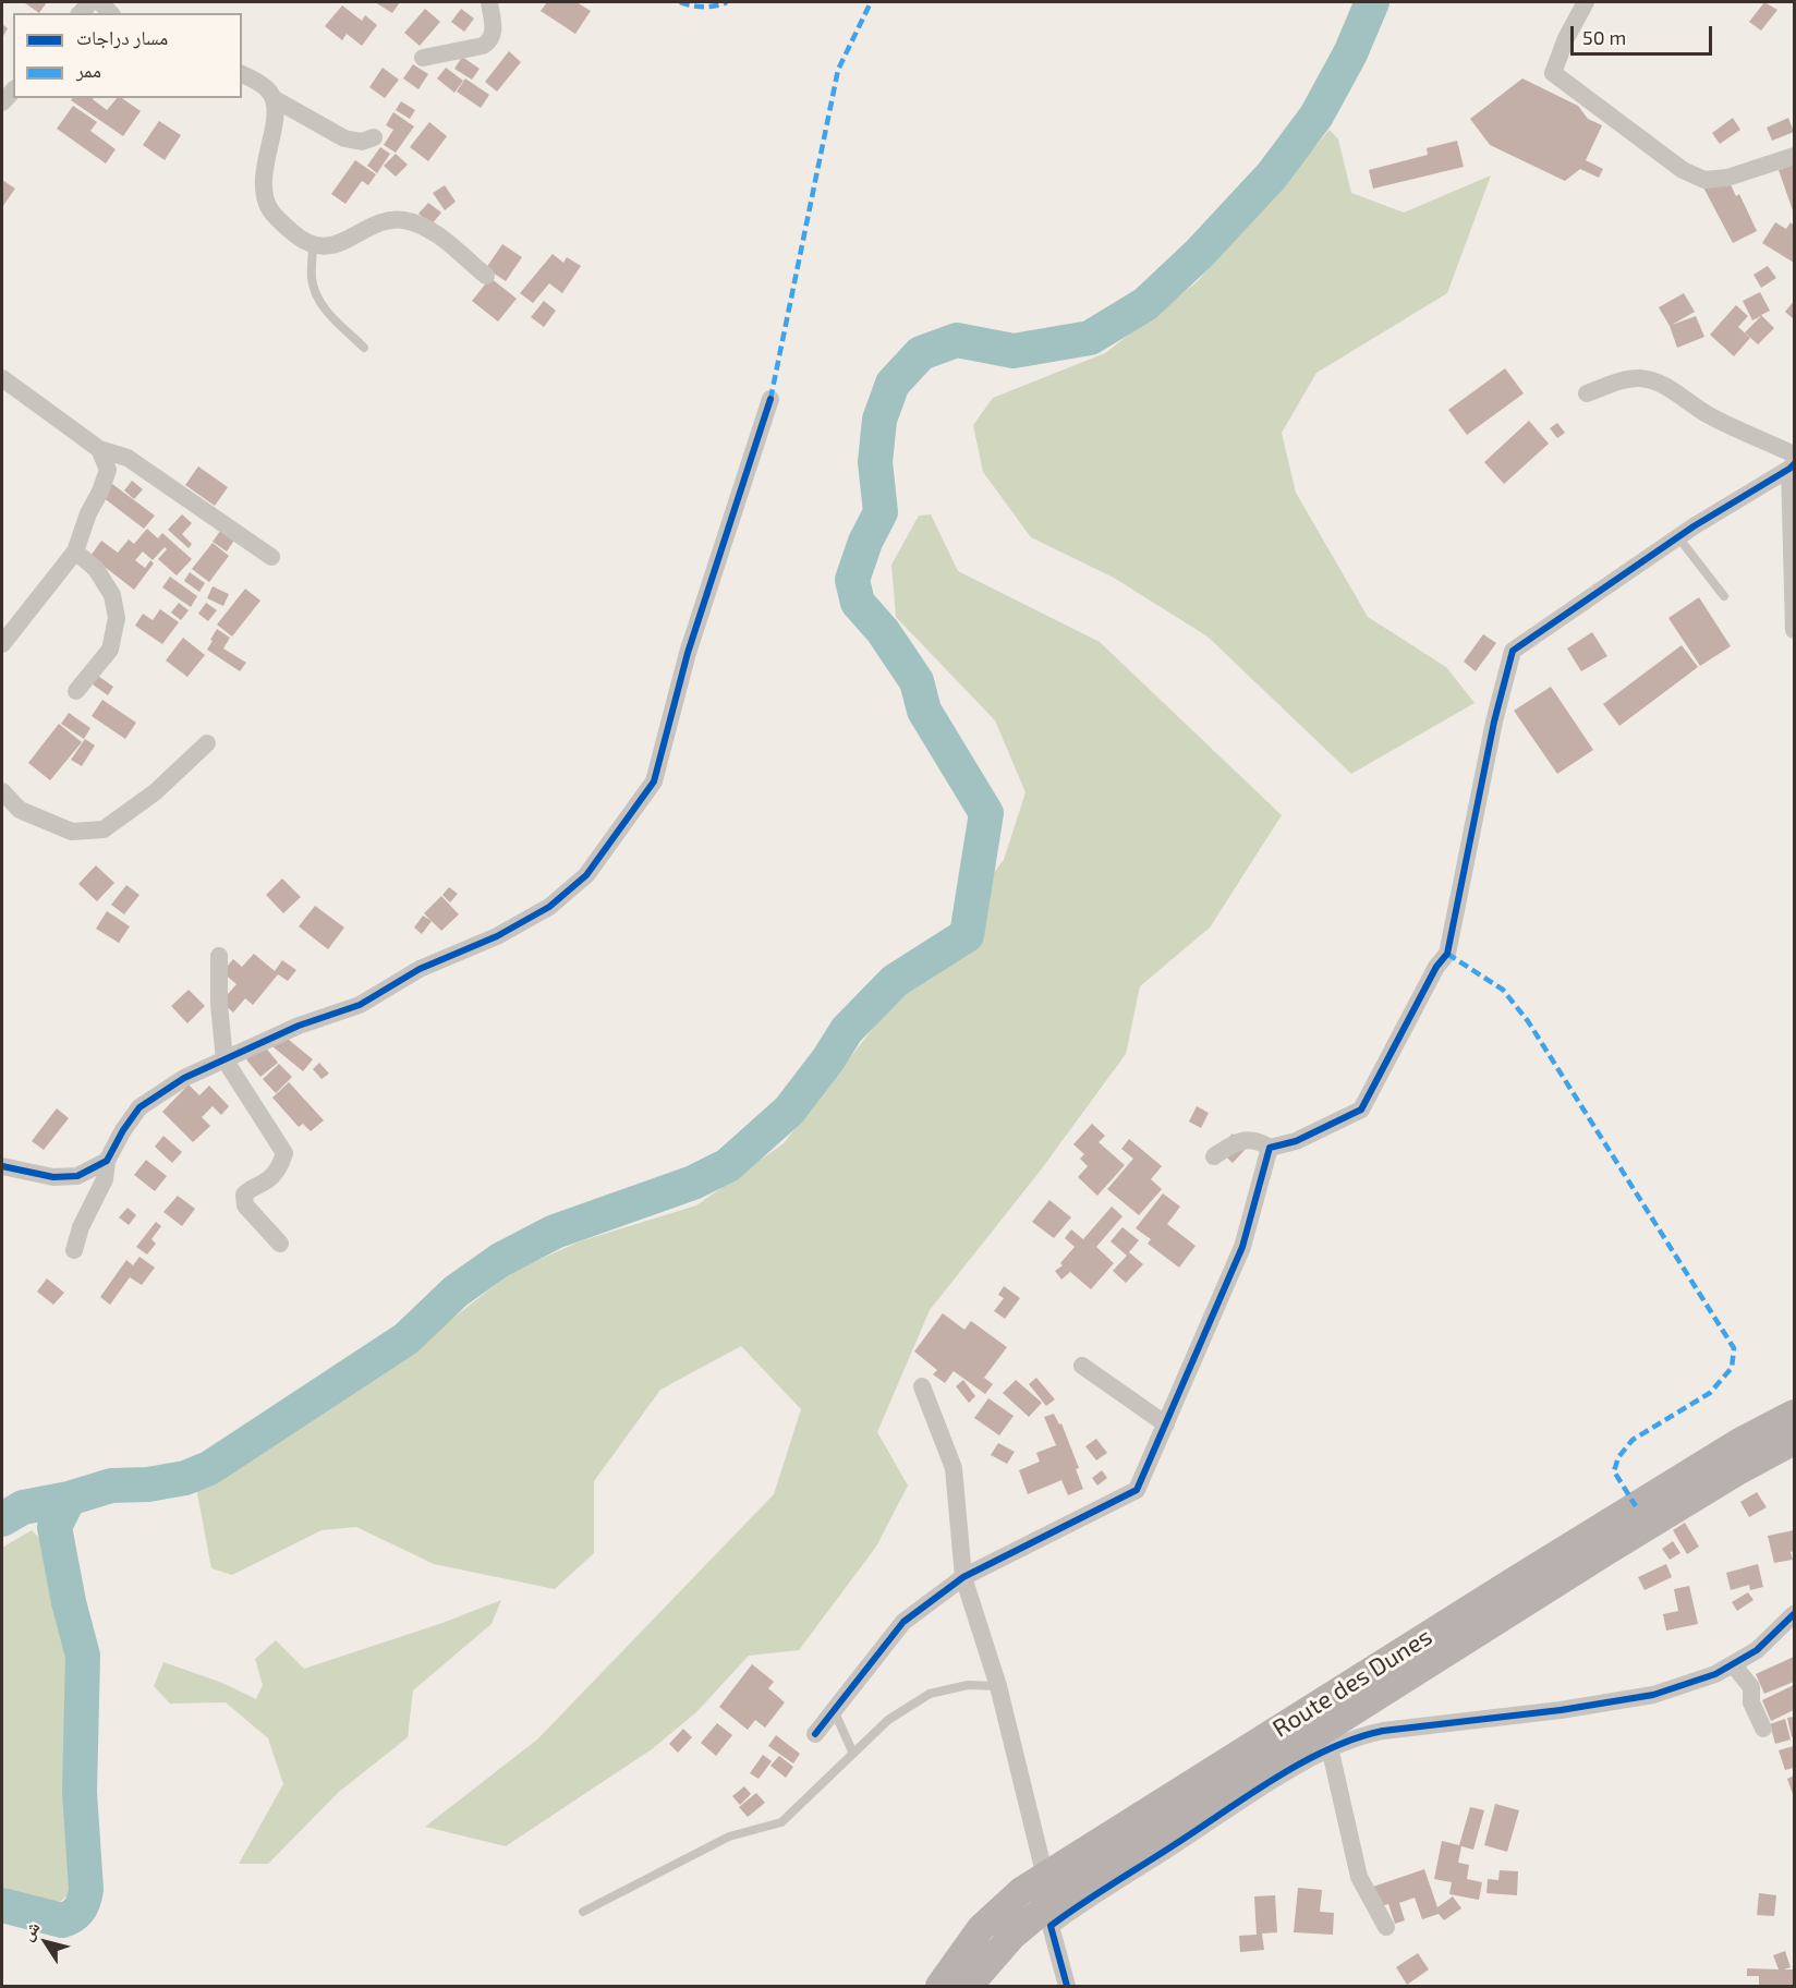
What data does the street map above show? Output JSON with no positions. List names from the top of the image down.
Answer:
{
  "streets": {
    "main road": ["Route des Dunes"]
  },
  "legend": ["مسار دراجات", "ممر"],
  "scale_bar": "50 m",
  "north": "top left"
}
